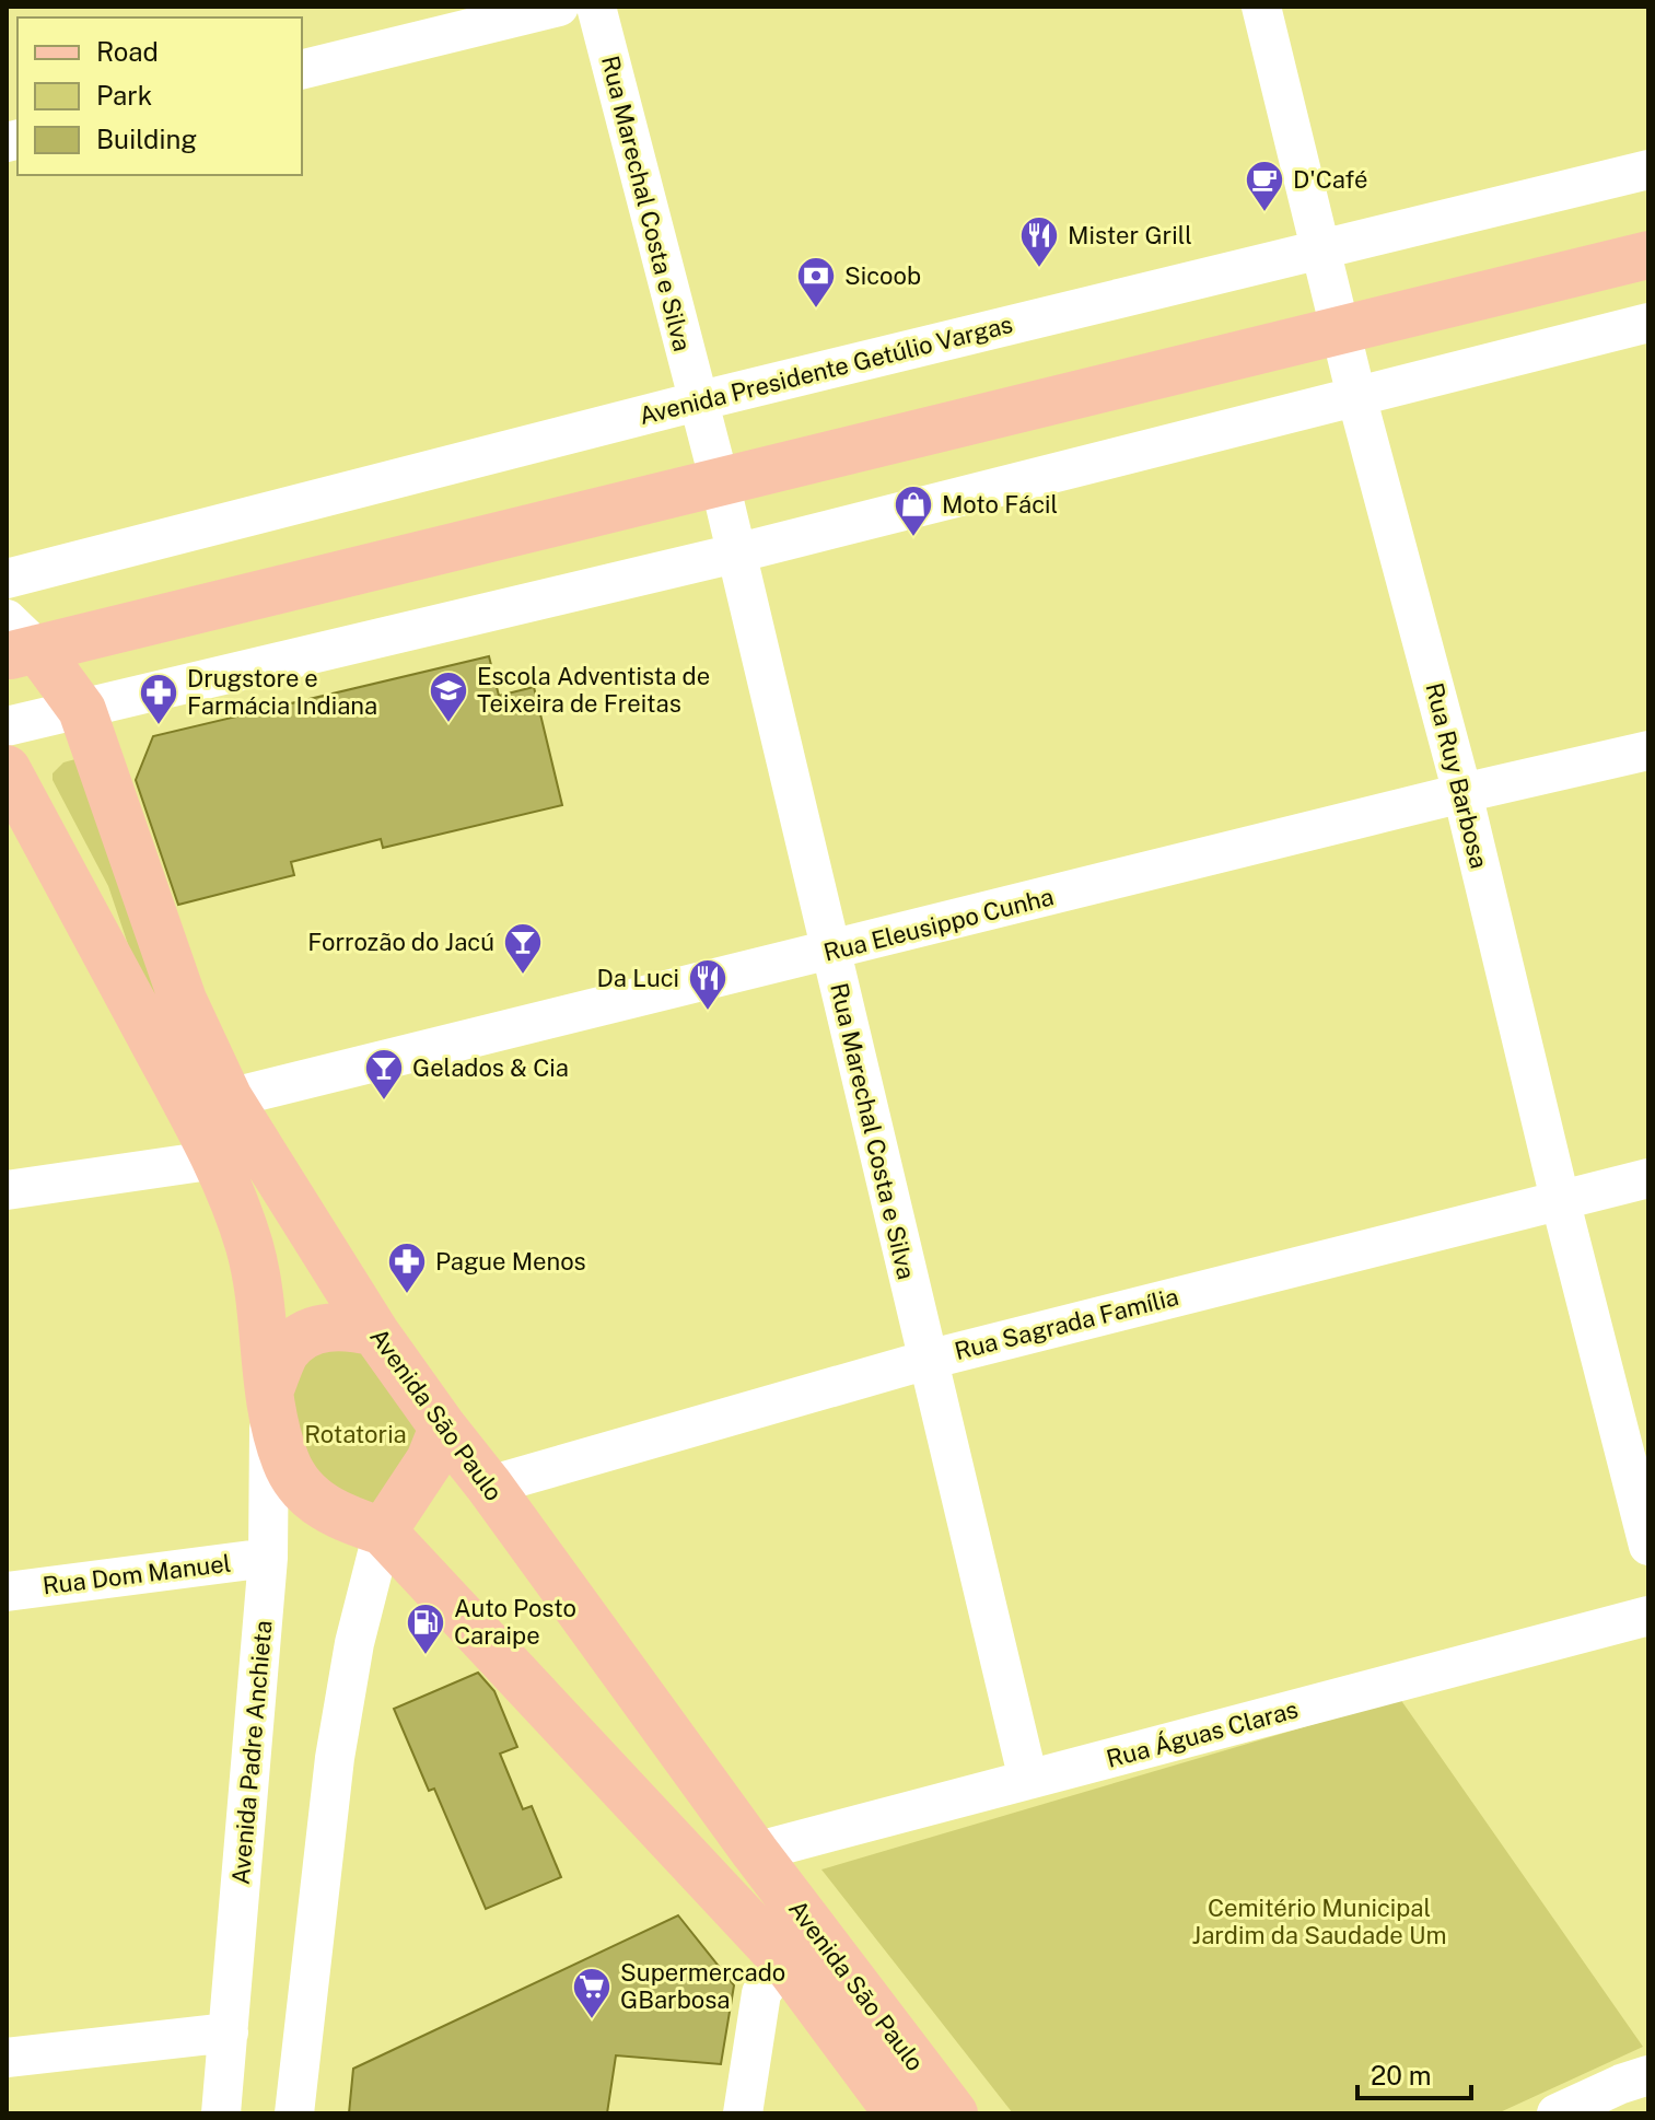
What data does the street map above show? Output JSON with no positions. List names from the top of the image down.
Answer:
{
  "streets": {
    "main road": ["Avenida São Paulo"],
    "street": [
      "Rua Marechal Costa e Silva",
      "Avenida Presidente Getúlio Vargas",
      "Rua Ruy Barbosa",
      "Rua Eleusippo Cunha",
      "Rua Sagrada Família",
      "Rua Dom Manuel",
      "Rua Águas Claras",
      "Avenida Padre Anchieta"
    ]
  },
  "crossings": [
    ["Rua Marechal Costa e Silva", "Avenida Presidente Getúlio Vargas"],
    ["Rua Marechal Costa e Silva", "Rua Eleusippo Cunha"],
    ["Rua Marechal Costa e Silva", "Rua Sagrada Família"],
    ["Rua Marechal Costa e Silva", "Rua Águas Claras"],
    ["Avenida Presidente Getúlio Vargas", "Rua Ruy Barbosa"],
    ["Rua Ruy Barbosa", "Rua Eleusippo Cunha"],
    ["Rua Ruy Barbosa", "Rua Sagrada Família"],
    ["Rua Eleusippo Cunha", "Avenida São Paulo"],
    ["Rua Sagrada Família", "Avenida São Paulo"],
    ["Avenida São Paulo", "Rua Águas Claras"],
    ["Avenida São Paulo", "Avenida Padre Anchieta"],
    ["Rua Dom Manuel", "Avenida Padre Anchieta"]
  ],
  "parks": ["Rotatoria", "Cemitério Municipal Jardim da Saudade Um"],
  "places": {
    "cafe": ["D'Café"],
    "restaurant": ["Mister Grill", "Da Luci"],
    "bank": ["Sicoob"],
    "shop": ["Moto Fácil"],
    "school or university": ["Escola Adventista de Teixeira de Freitas"],
    "pharmacy": ["Drugstore e Farmácia Indiana", "Pague Menos"],
    "bar": ["Forrozão do Jacú", "Gelados & Cia"],
    "fuel station": ["Auto Posto Caraipe"],
    "supermarket": ["Supermercado GBarbosa"]
  },
  "legend": ["Road", "Park", "Building"],
  "scale_bar": "20 m"
}
